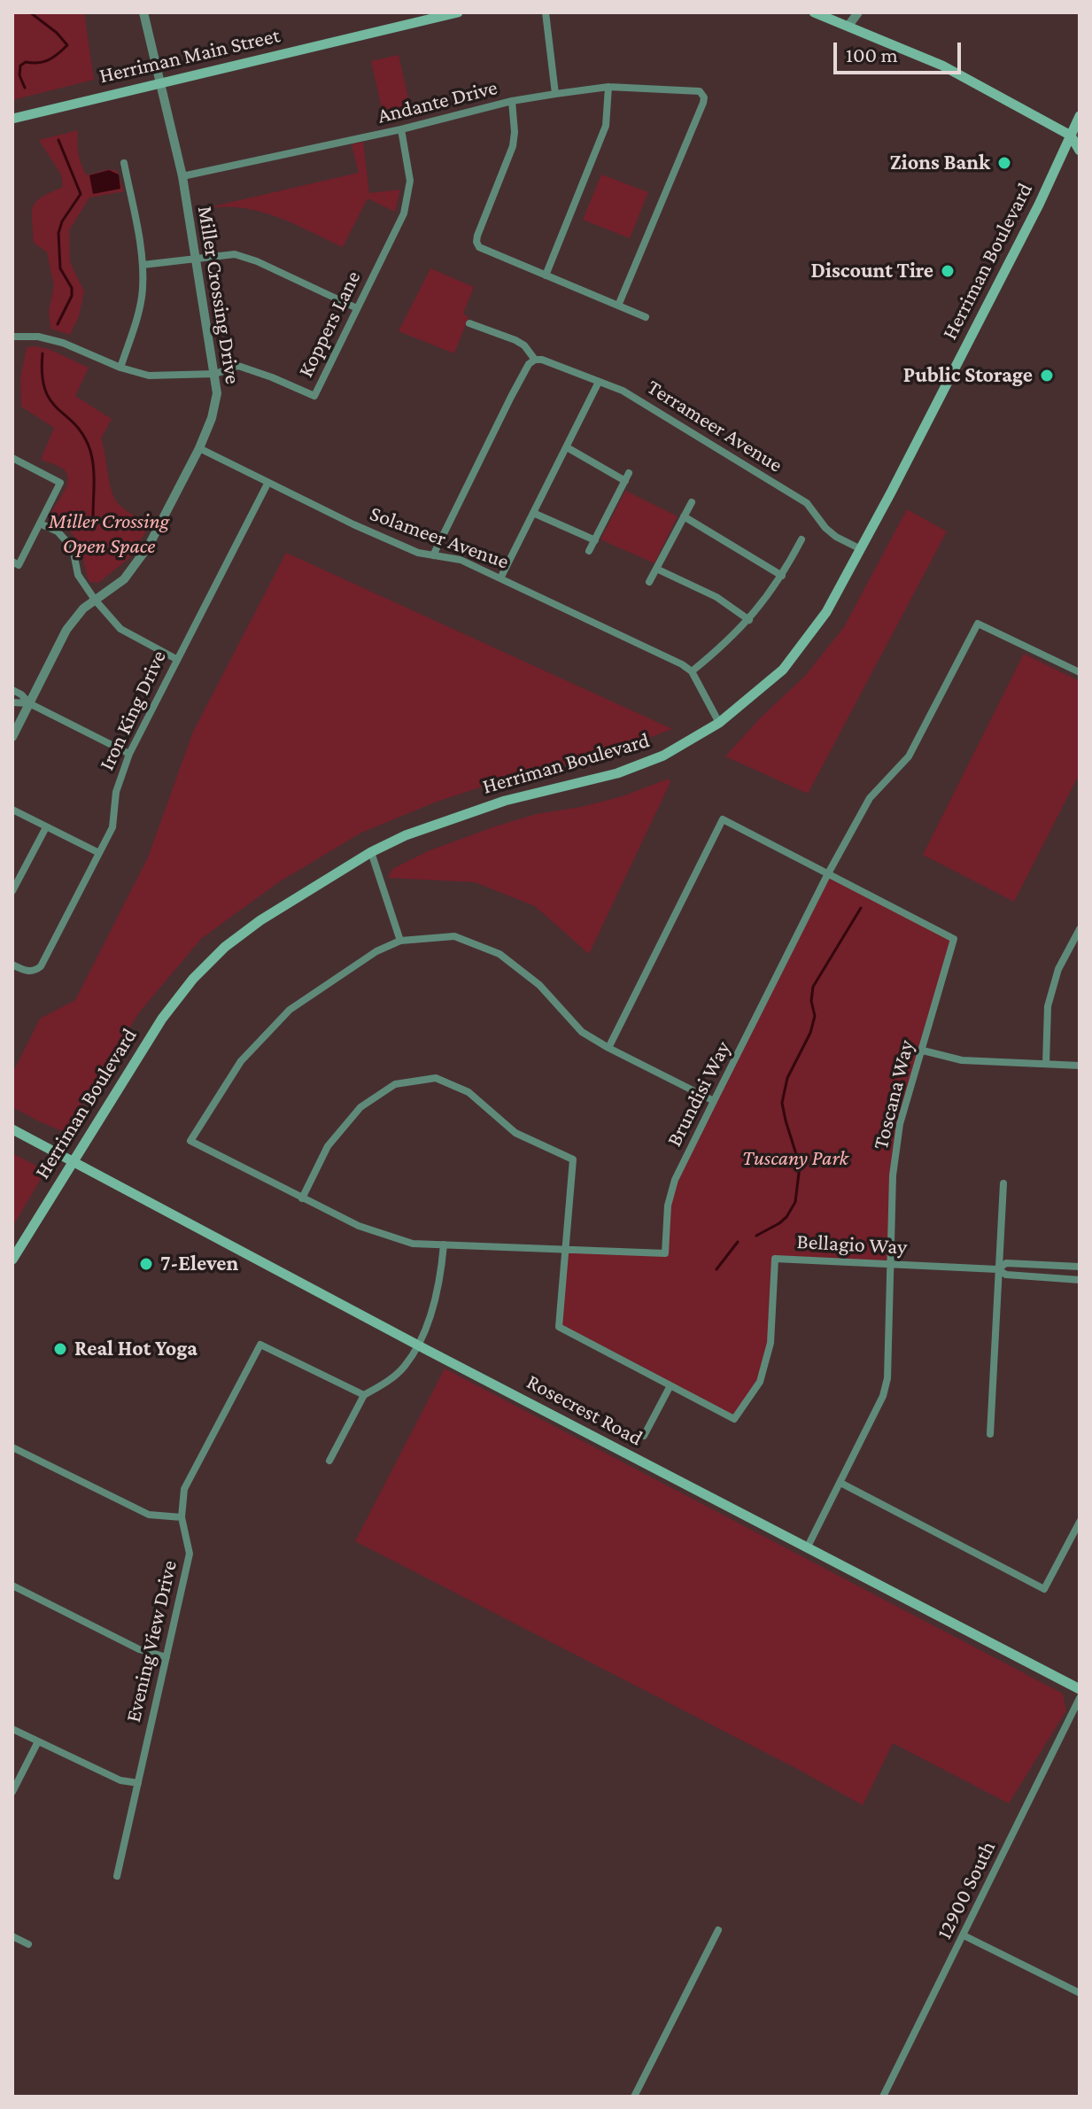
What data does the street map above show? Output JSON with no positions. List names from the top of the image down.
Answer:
{
  "streets": {
    "main road": ["Herriman Main Street", "Herriman Boulevard", "Rosecrest Road"],
    "street": [
      "Andante Drive",
      "Miller Crossing Drive",
      "Koppers Lane",
      "Terrameer Avenue",
      "Solameer Avenue",
      "Iron King Drive",
      "Brundisi Way",
      "Toscana Way",
      "Bellagio Way",
      "Evening View Drive",
      "12900 South"
    ]
  },
  "crossings": [
    ["Herriman Main Street", "Miller Crossing Drive"],
    ["Andante Drive", "Miller Crossing Drive"],
    ["Andante Drive", "Koppers Lane"],
    ["Herriman Boulevard", "Terrameer Avenue"],
    ["Herriman Boulevard", "Rosecrest Road"],
    ["Miller Crossing Drive", "Koppers Lane"],
    ["Miller Crossing Drive", "Solameer Avenue"],
    ["Solameer Avenue", "Iron King Drive"],
    ["Brundisi Way", "Toscana Way"],
    ["Brundisi Way", "Bellagio Way"],
    ["Toscana Way", "Bellagio Way"],
    ["Toscana Way", "Rosecrest Road"]
  ],
  "parks": ["Miller Crossing Open Space", "Tuscany Park"],
  "places": [
    "Zions Bank",
    "Discount Tire",
    "Public Storage",
    "7-Eleven",
    "Real Hot Yoga"
  ],
  "scale_bar": "100 m"
}
